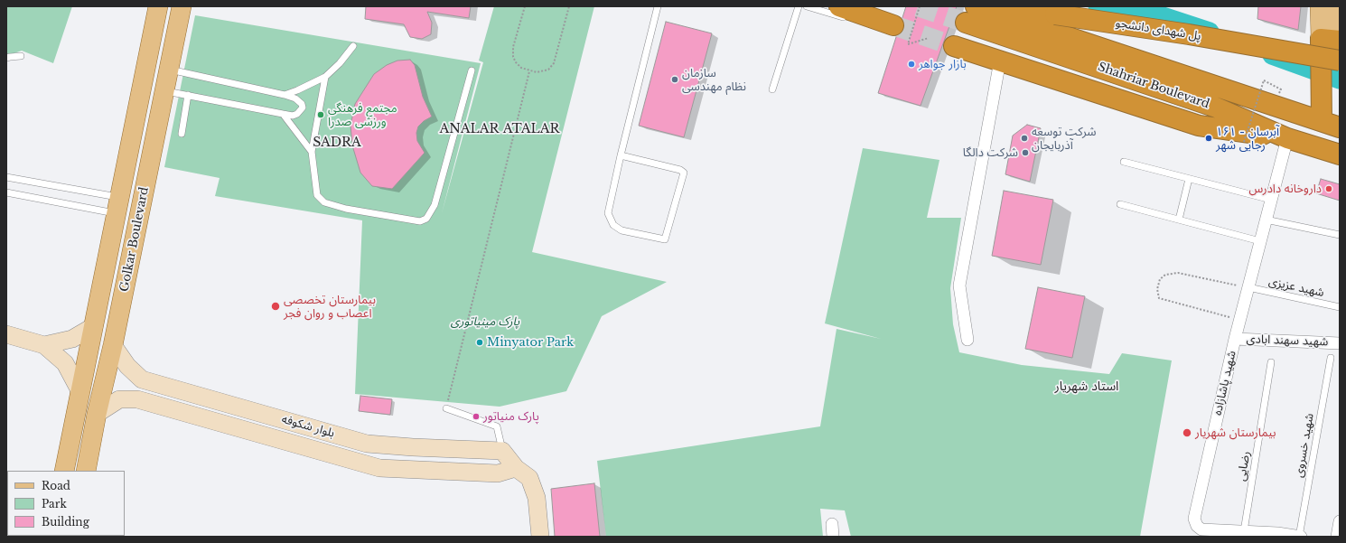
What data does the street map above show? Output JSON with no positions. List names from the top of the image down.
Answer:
{
  "streets": {
    "highway": ["پل شهدای دانشجو", "Shahriar Boulevard"],
    "main road": ["Golkar Boulevard", "بلوار شکوفه"],
    "street": ["شهید سهند ابادی", "شهید پاشازاده"],
    "lane": ["شهید عزیزی", "شهید خسروی", "رضایی"]
  },
  "crossings": [
    ["پل شهدای دانشجو", "Shahriar Boulevard"],
    ["Shahriar Boulevard", "شهید پاشازاده"],
    ["Golkar Boulevard", "بلوار شکوفه"],
    ["شهید عزیزی", "شهید پاشازاده"],
    ["شهید سهند ابادی", "شهید پاشازاده"],
    ["شهید پاشازاده", "شهید خسروی"],
    ["شهید پاشازاده", "رضایی"]
  ],
  "districts": ["ANALAR ATALAR", "SADRA", "استاد شهریار"],
  "parks": ["پارک مینیاتوری"],
  "places": [
    "بازار جواهر",
    "سازمان نظام مهندسی",
    "مجتمع فرهنگی ورزشی صدرا",
    "شرکت توسعه آذربایجان",
    "آبرسان - ۱۶۱ رجایی شهر",
    "شرکت دالگا",
    "داروخانه دادرس",
    "بیمارستان تخصصی اعصاب و روان فجر",
    "Minyator Park",
    "پارک منیاتور",
    "بیمارستان شهریار"
  ],
  "legend": ["Road", "Park", "Building"]
}
